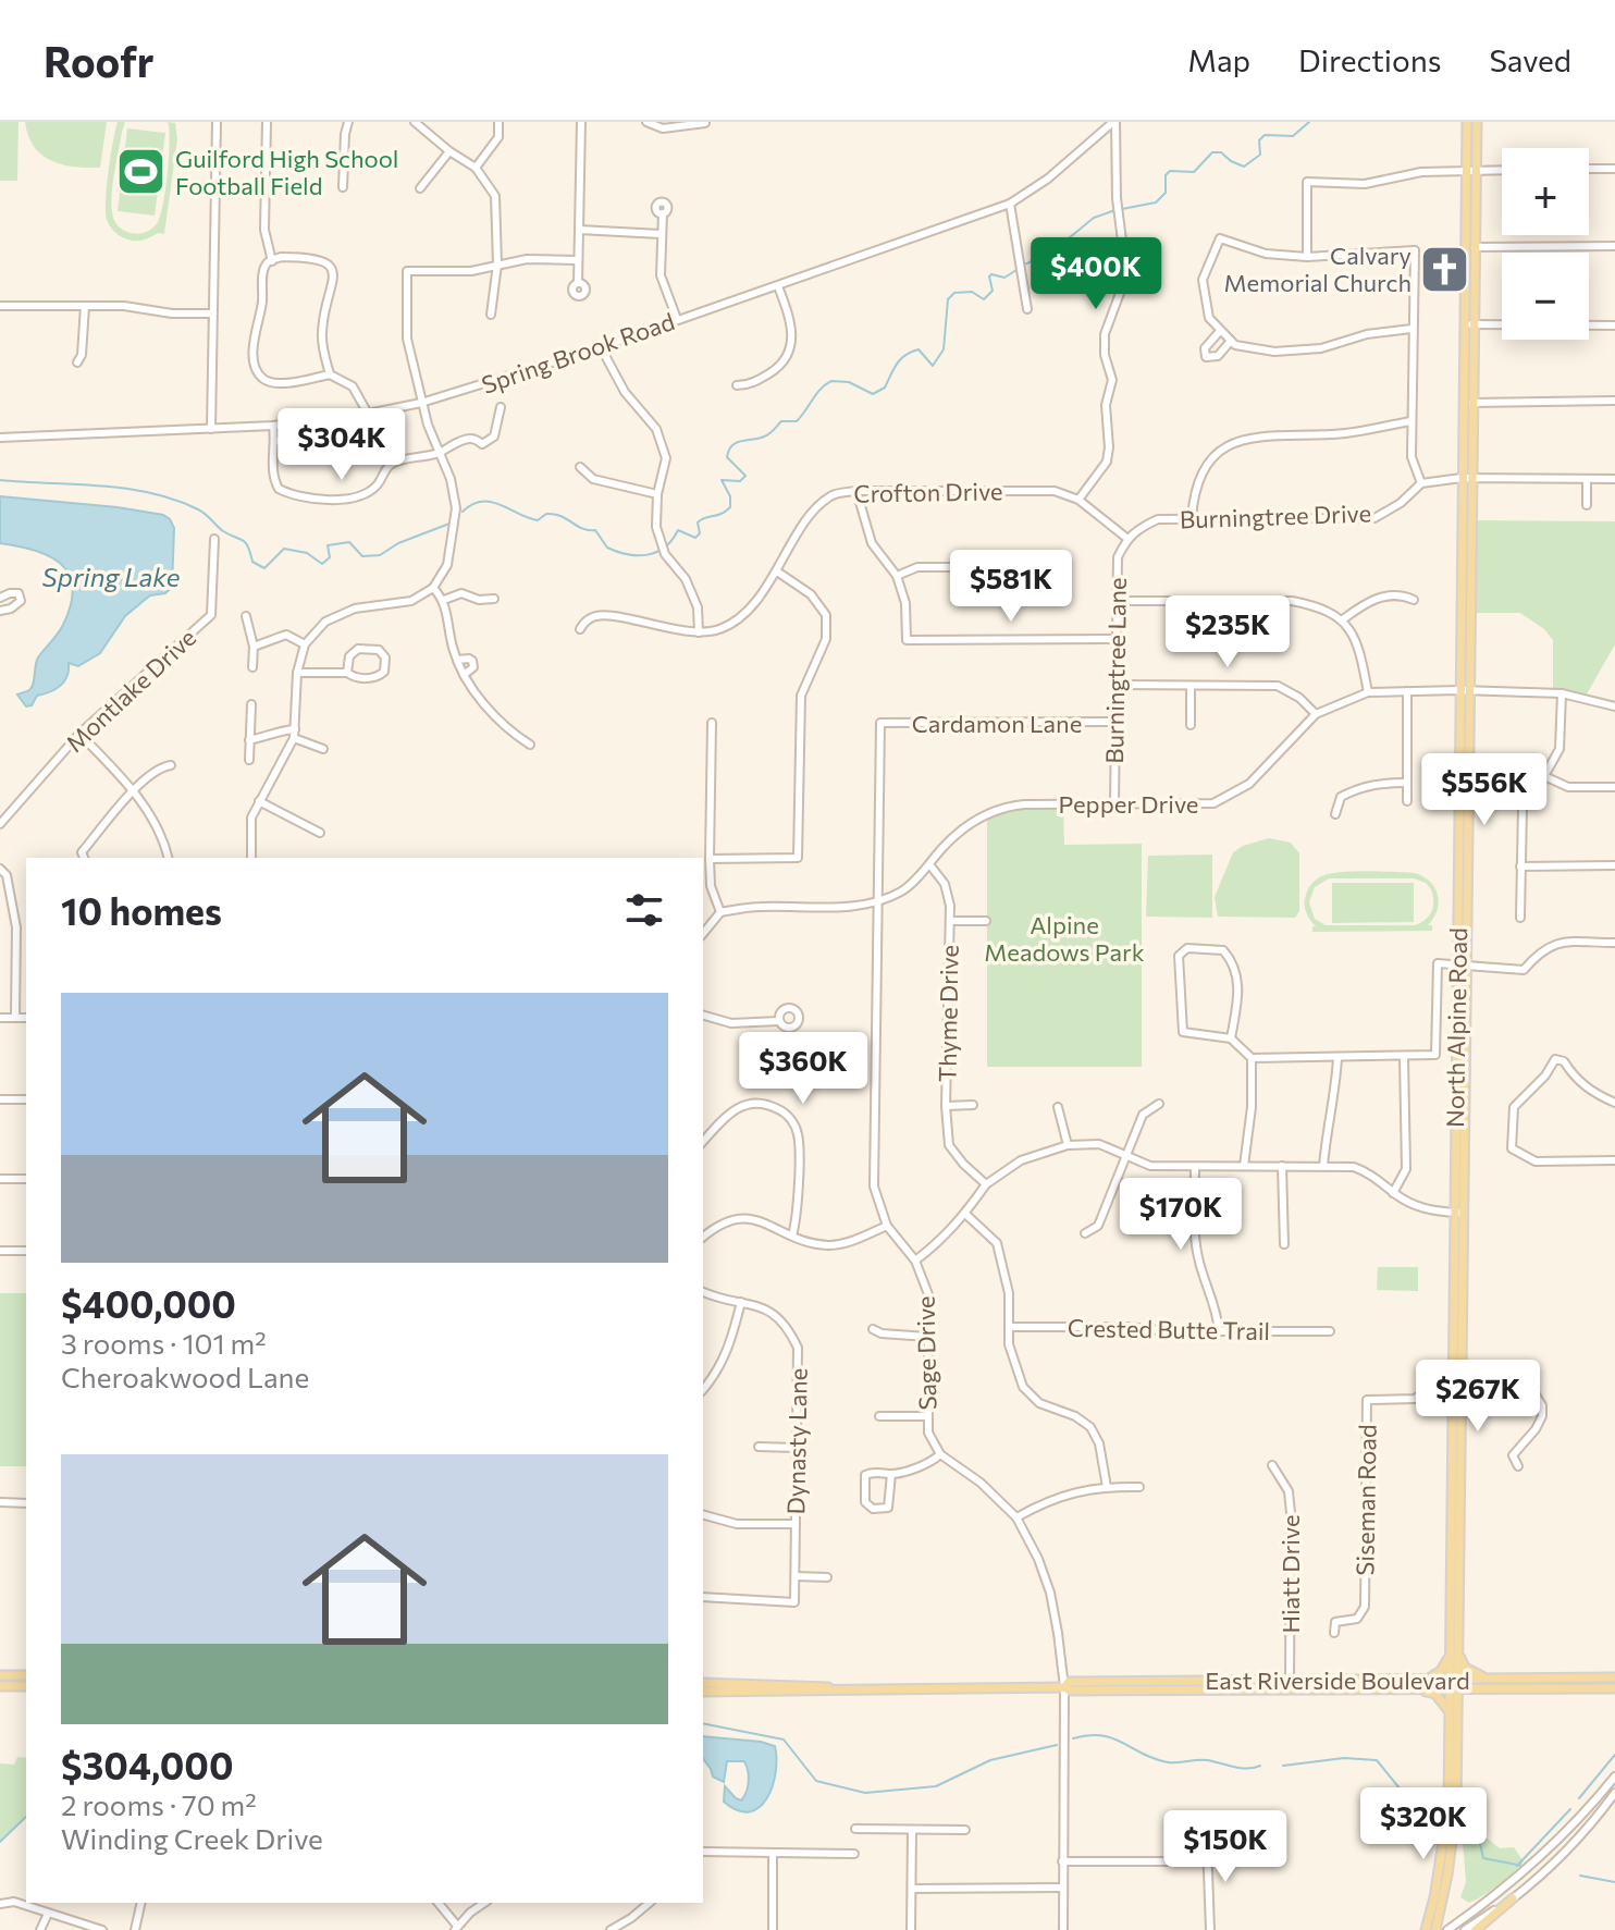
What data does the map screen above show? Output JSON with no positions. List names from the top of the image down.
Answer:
{
  "streets": {
    "main road": ["North Alpine Road", "East Riverside Boulevard"],
    "street": [
      "Spring Brook Road",
      "Crofton Drive",
      "Burningtree Drive",
      "Burningtree Lane",
      "Montlake Drive",
      "Cardamon Lane",
      "Pepper Drive",
      "Thyme Drive",
      "Crested Butte Trail",
      "Sage Drive",
      "Dynasty Lane",
      "Siseman Road",
      "Hiatt Drive"
    ]
  },
  "crossings": [
    ["Crofton Drive", "Burningtree Drive"],
    ["Crofton Drive", "Burningtree Lane"],
    ["Burningtree Drive", "Burningtree Lane"],
    ["Burningtree Lane", "Cardamon Lane"],
    ["Burningtree Lane", "Pepper Drive"],
    ["Cardamon Lane", "Sage Drive"],
    ["Pepper Drive", "Thyme Drive"],
    ["Pepper Drive", "North Alpine Road"],
    ["Pepper Drive", "Sage Drive"],
    ["North Alpine Road", "Siseman Road"],
    ["North Alpine Road", "East Riverside Boulevard"],
    ["Hiatt Drive", "East Riverside Boulevard"]
  ],
  "water": ["Spring Lake"],
  "parks": ["Alpine Meadows Park"],
  "places": {
    "sports": ["Guilford High School Football Field"],
    "church": ["Calvary Memorial Church"]
  },
  "page": {
    "header": "Roofr",
    "nav": ["Map", "Directions", "Saved"],
    "map_buttons": ["+", "−"],
    "price": [
      "$400K",
      "$304K",
      "$581K",
      "$235K",
      "$556K",
      "$360K",
      "$170K",
      "$267K",
      "$320K",
      "$150K"
    ],
    "heading": "10 homes",
    "list": [
      {
        "name": "$400,000",
        "note": "3 rooms · 101 m² · Cheroakwood Lane"
      },
      {
        "name": "$304,000",
        "note": "2 rooms · 70 m² · Winding Creek Drive"
      }
    ]
  }
}
